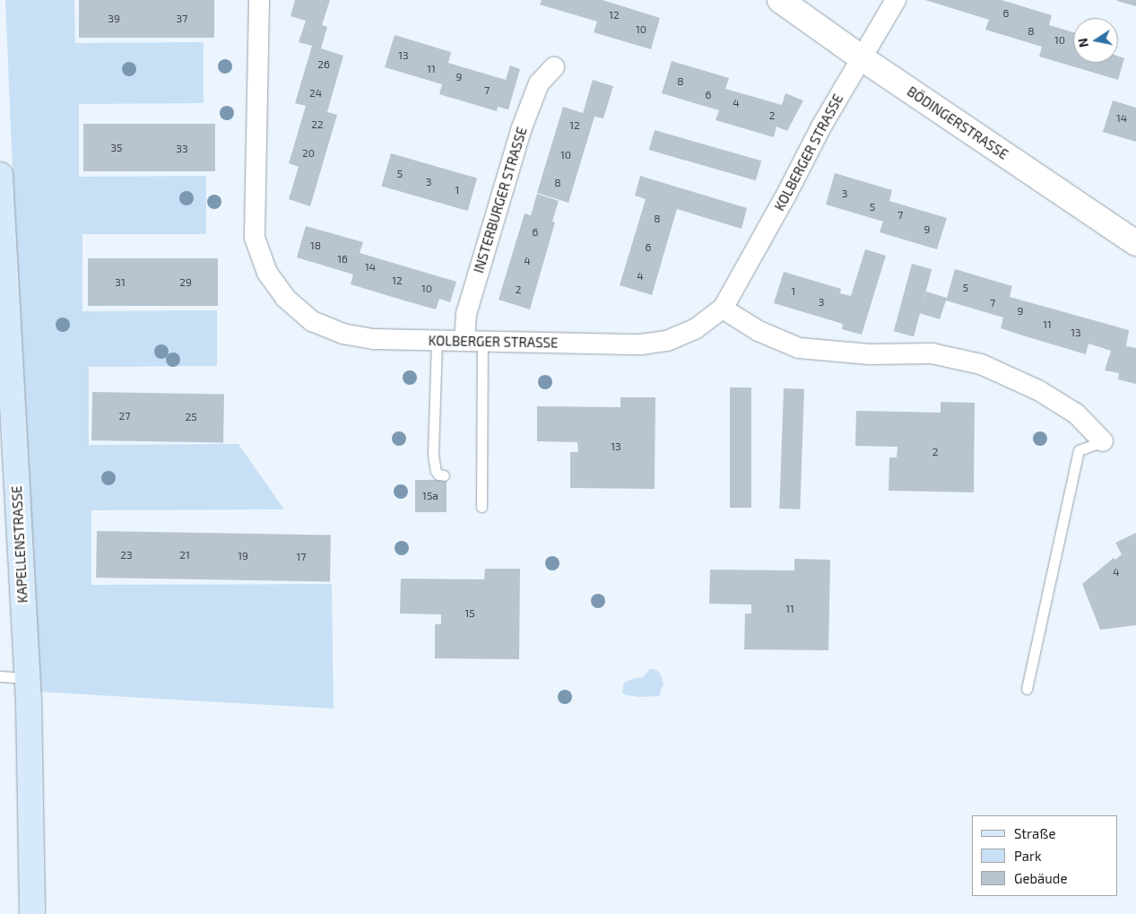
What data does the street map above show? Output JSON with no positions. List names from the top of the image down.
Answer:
{
  "streets": {
    "main road": ["KAPELLENSTRASSE"],
    "street": ["BÖDINGERSTRASSE", "KOLBERGER STRASSE", "INSTERBURGER STRASSE"]
  },
  "crossings": [
    ["BÖDINGERSTRASSE", "KOLBERGER STRASSE"],
    ["KOLBERGER STRASSE", "INSTERBURGER STRASSE"]
  ],
  "house_numbers": [
    "6",
    "12",
    "39",
    "37",
    "10",
    "8",
    "10",
    "13",
    "26",
    "11",
    "9",
    "8",
    "7",
    "24",
    "6",
    "4",
    "2",
    "14",
    "22",
    "12",
    "35",
    "33",
    "20",
    "10",
    "5",
    "3",
    "8",
    "1",
    "3",
    "5",
    "7",
    "8",
    "9",
    "6",
    "18",
    "6",
    "16",
    "4",
    "14",
    "4",
    "12",
    "31",
    "29",
    "5",
    "10",
    "2",
    "1",
    "3",
    "7",
    "9",
    "11",
    "13",
    "27",
    "25",
    "13",
    "2",
    "15a",
    "23",
    "21",
    "19",
    "17",
    "4",
    "11",
    "15"
  ],
  "legend": ["Straße", "Park", "Gebäude"],
  "north": "left"
}
